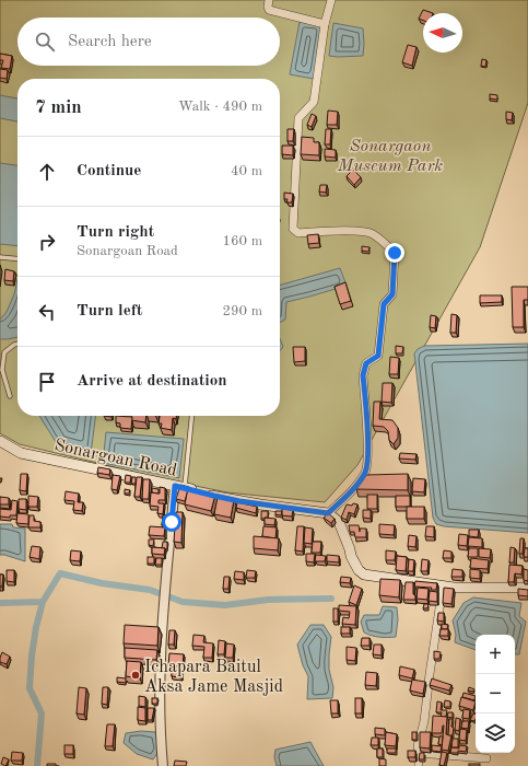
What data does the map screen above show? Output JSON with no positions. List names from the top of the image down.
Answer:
{
  "streets": {
    "main road": ["Sonargoan Road"]
  },
  "parks": ["Sonargaon Museum Park"],
  "places": ["Ichapara Baitul Aksa Jame Masjid"],
  "north": "left",
  "page": {
    "search": "Search here",
    "heading": ["7 min", "Walk · 490 m"],
    "list": [
      ["Continue", "40 m"],
      ["Turn right", "Sonargoan Road", "160 m"],
      ["Turn left", "290 m"],
      "Arrive at destination"
    ],
    "map_buttons": ["+", "−"]
  }
}
